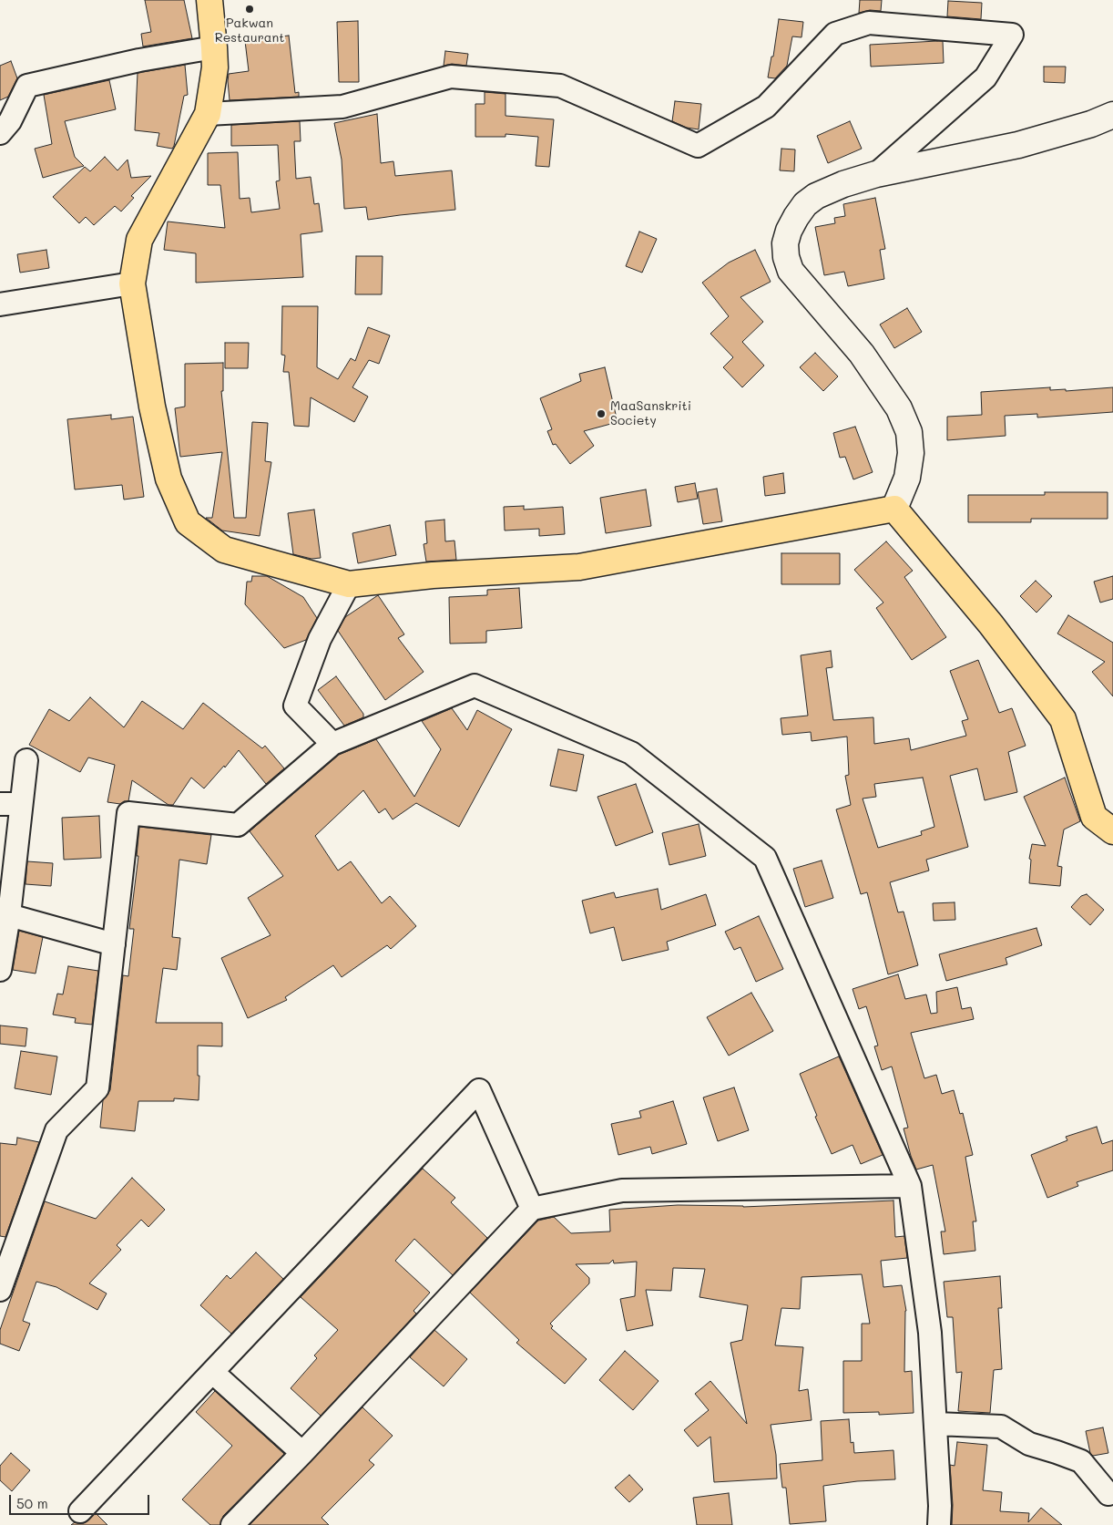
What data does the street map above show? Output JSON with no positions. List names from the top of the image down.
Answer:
{
  "places": ["Pakwan Restaurant", "MaaSanskriti Society"],
  "scale_bar": "50 m"
}
